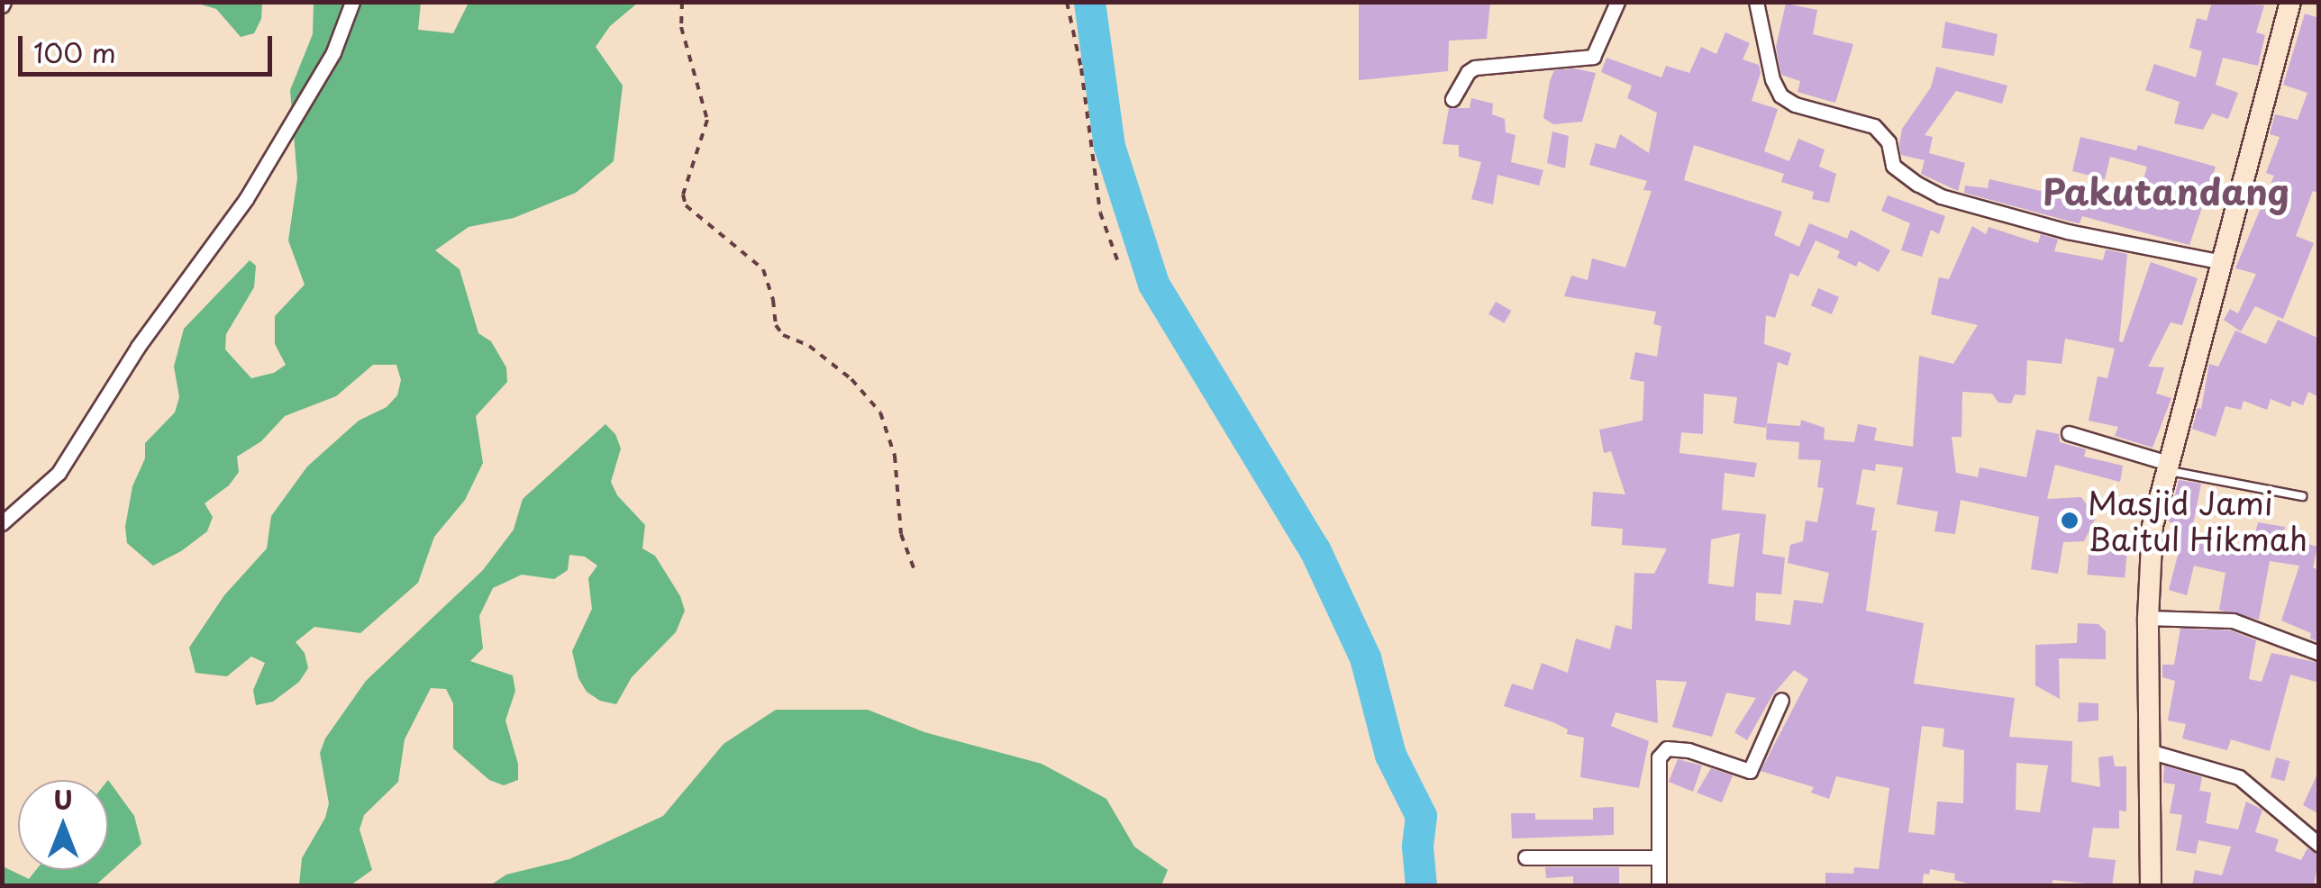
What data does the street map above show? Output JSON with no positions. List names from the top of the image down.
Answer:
{
  "districts": ["Pakutandang"],
  "places": ["Masjid Jami Baitul Hikmah"],
  "scale_bar": "100 m",
  "north": "top"
}
